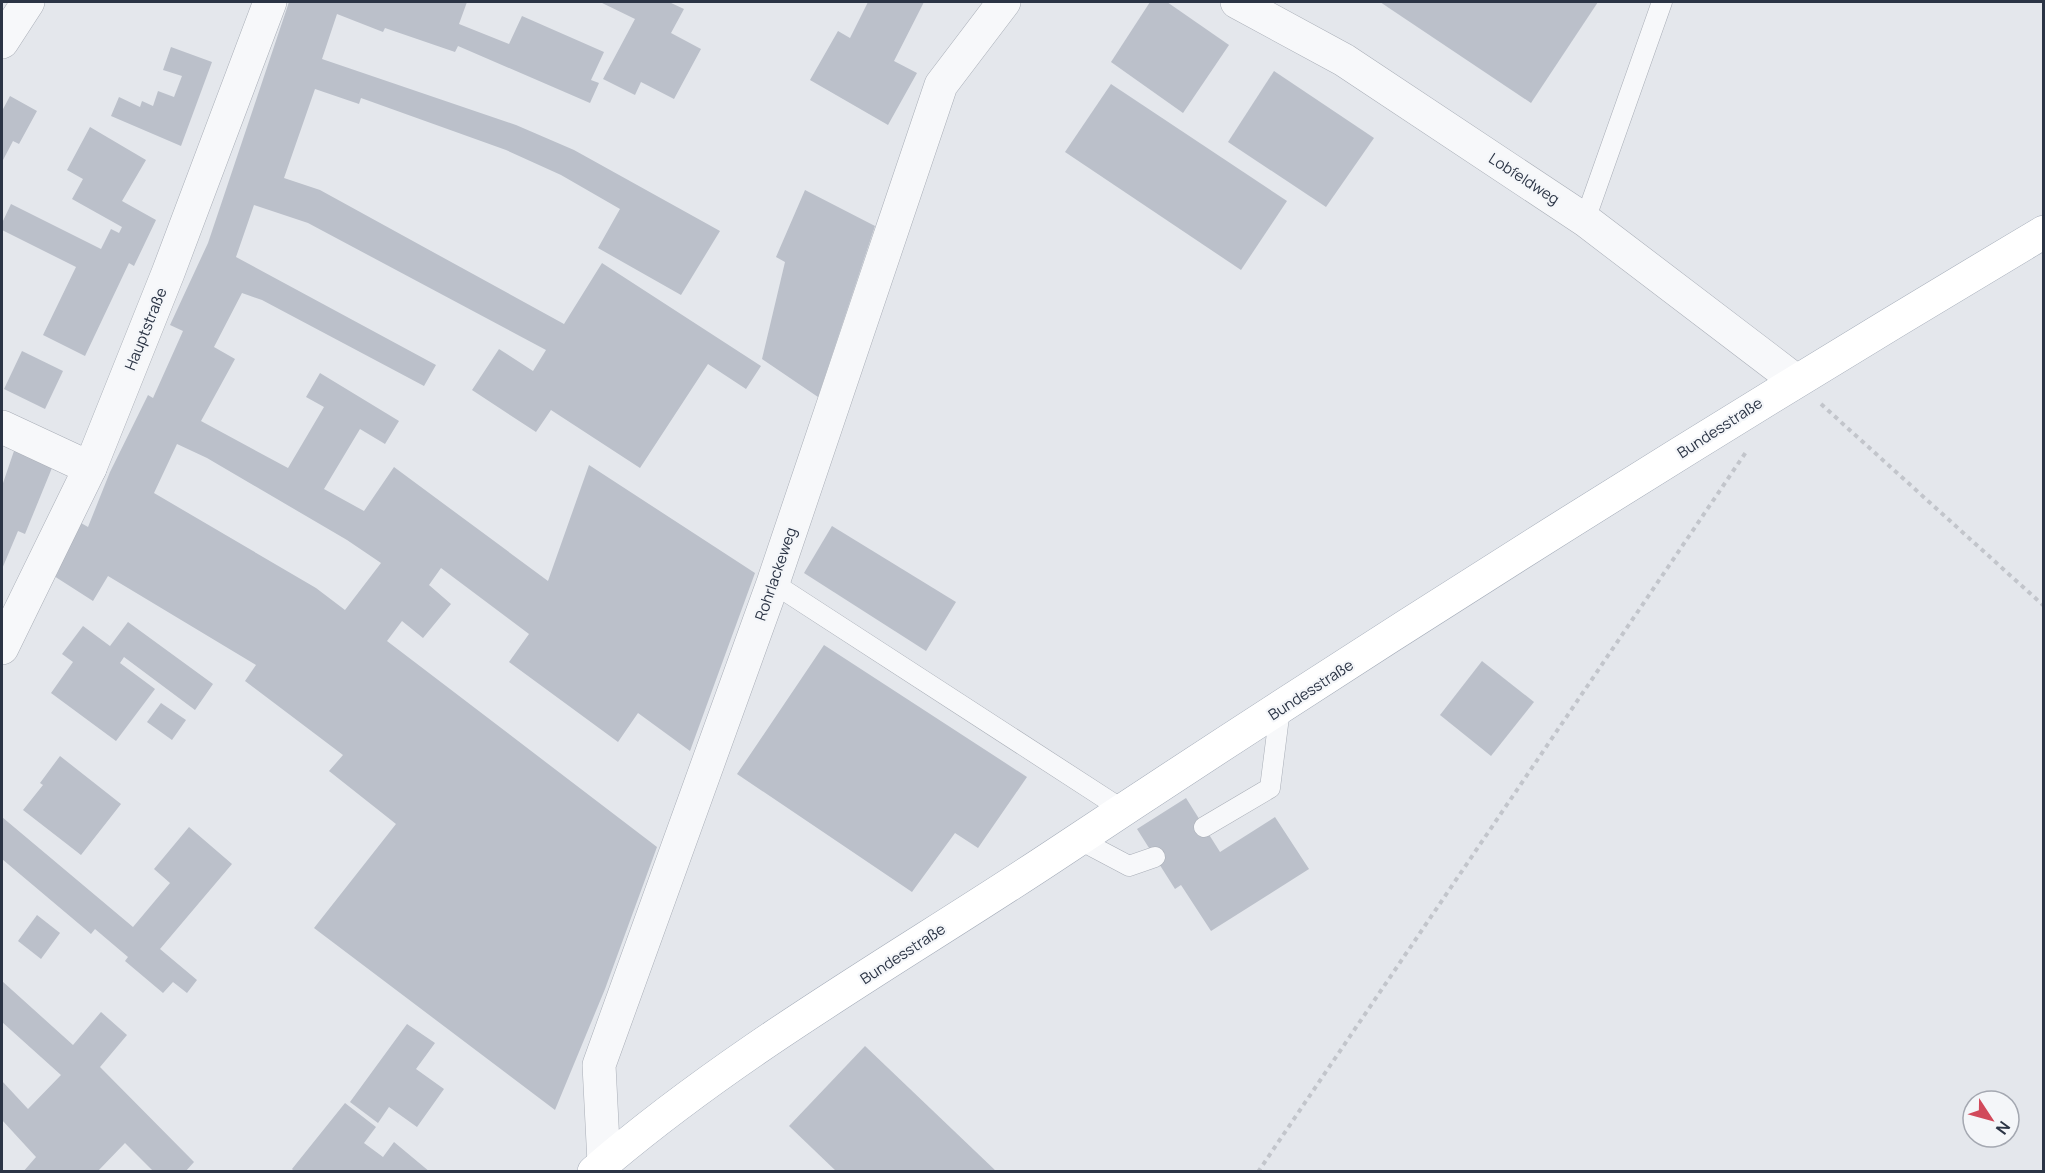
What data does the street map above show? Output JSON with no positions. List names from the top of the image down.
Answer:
{
  "streets": {
    "main road": ["Bundesstraße"],
    "street": ["Lobfeldweg", "Hauptstraße", "Rohrlackeweg"]
  },
  "crossings": [
    ["Lobfeldweg", "Bundesstraße"],
    ["Bundesstraße", "Rohrlackeweg"]
  ],
  "north": "bottom right"
}
